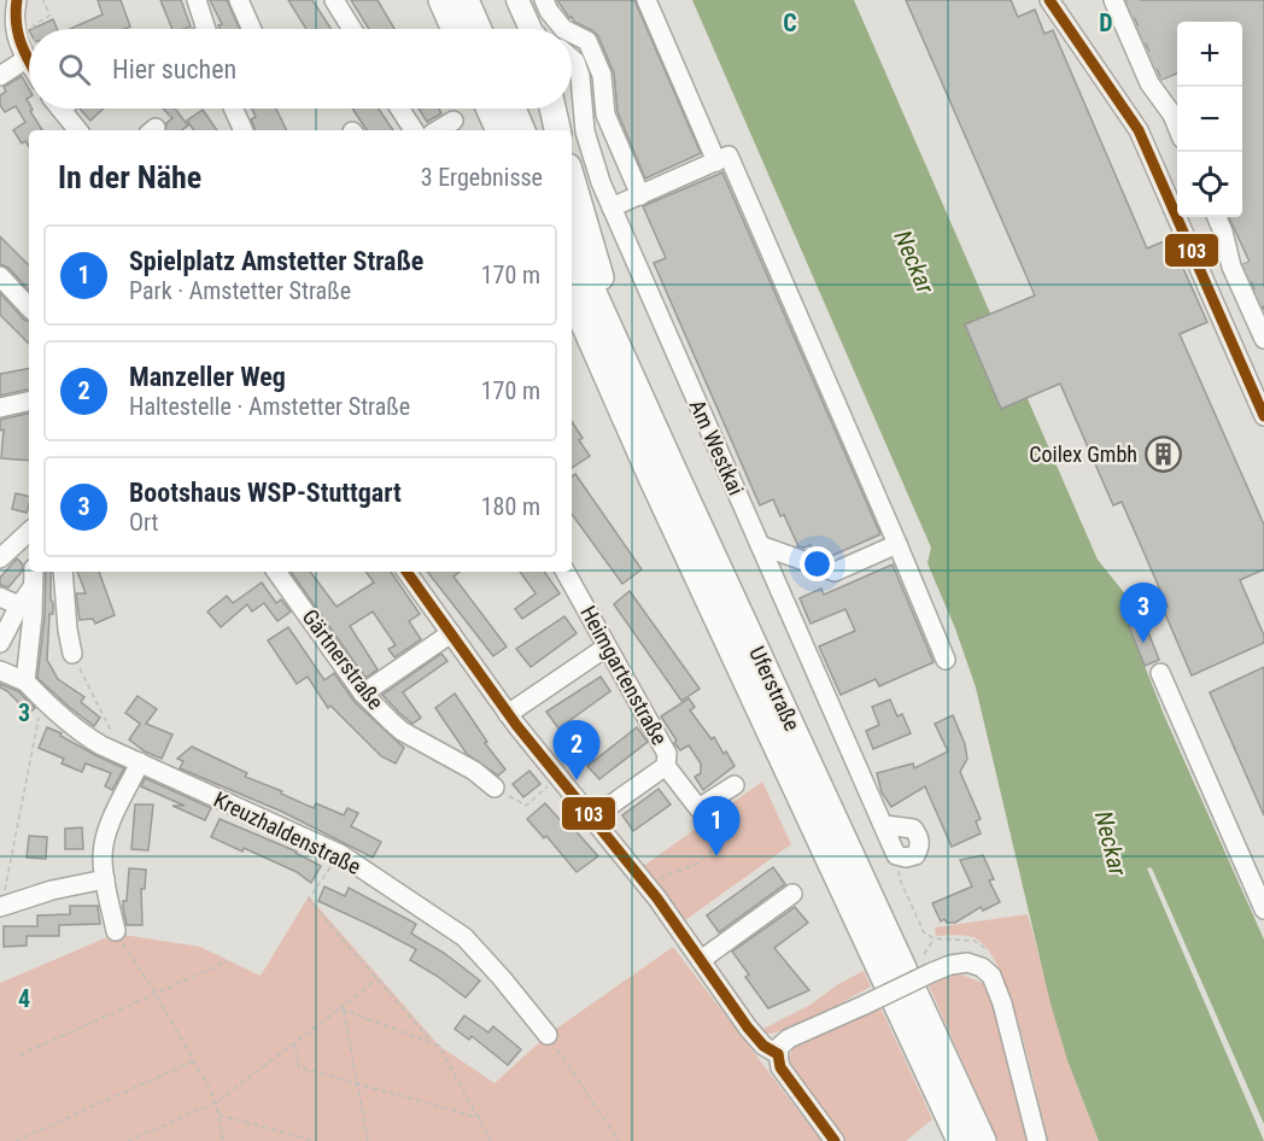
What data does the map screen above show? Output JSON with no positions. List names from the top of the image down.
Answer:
{
  "streets": {
    "highway": ["Uferstraße"],
    "street": [
      "Am Westkai",
      "Gärtnerstraße",
      "Heimgartenstraße",
      "Kreuzhaldenstraße"
    ]
  },
  "water": ["Neckar"],
  "places": {
    "building": ["Coilex Gmbh"]
  },
  "lines": ["transit line 103"],
  "page": {
    "map_buttons": ["+", "−"],
    "search": "Hier suchen",
    "heading": ["In der Nähe", "3 Ergebnisse"],
    "list": [
      {
        "mark": "1",
        "name": "Spielplatz Amstetter Straße",
        "note": "Park · Amstetter Straße",
        "value": "170 m"
      },
      {
        "mark": "2",
        "name": "Manzeller Weg",
        "note": "Haltestelle · Amstetter Straße",
        "value": "170 m"
      },
      {
        "mark": "3",
        "name": "Bootshaus WSP-Stuttgart",
        "note": "Ort",
        "value": "180 m"
      }
    ],
    "pins": ["3", "2", "1"]
  },
  "grid": {
    "columns": ["C", "D"],
    "rows": ["3", "4"]
  }
}
